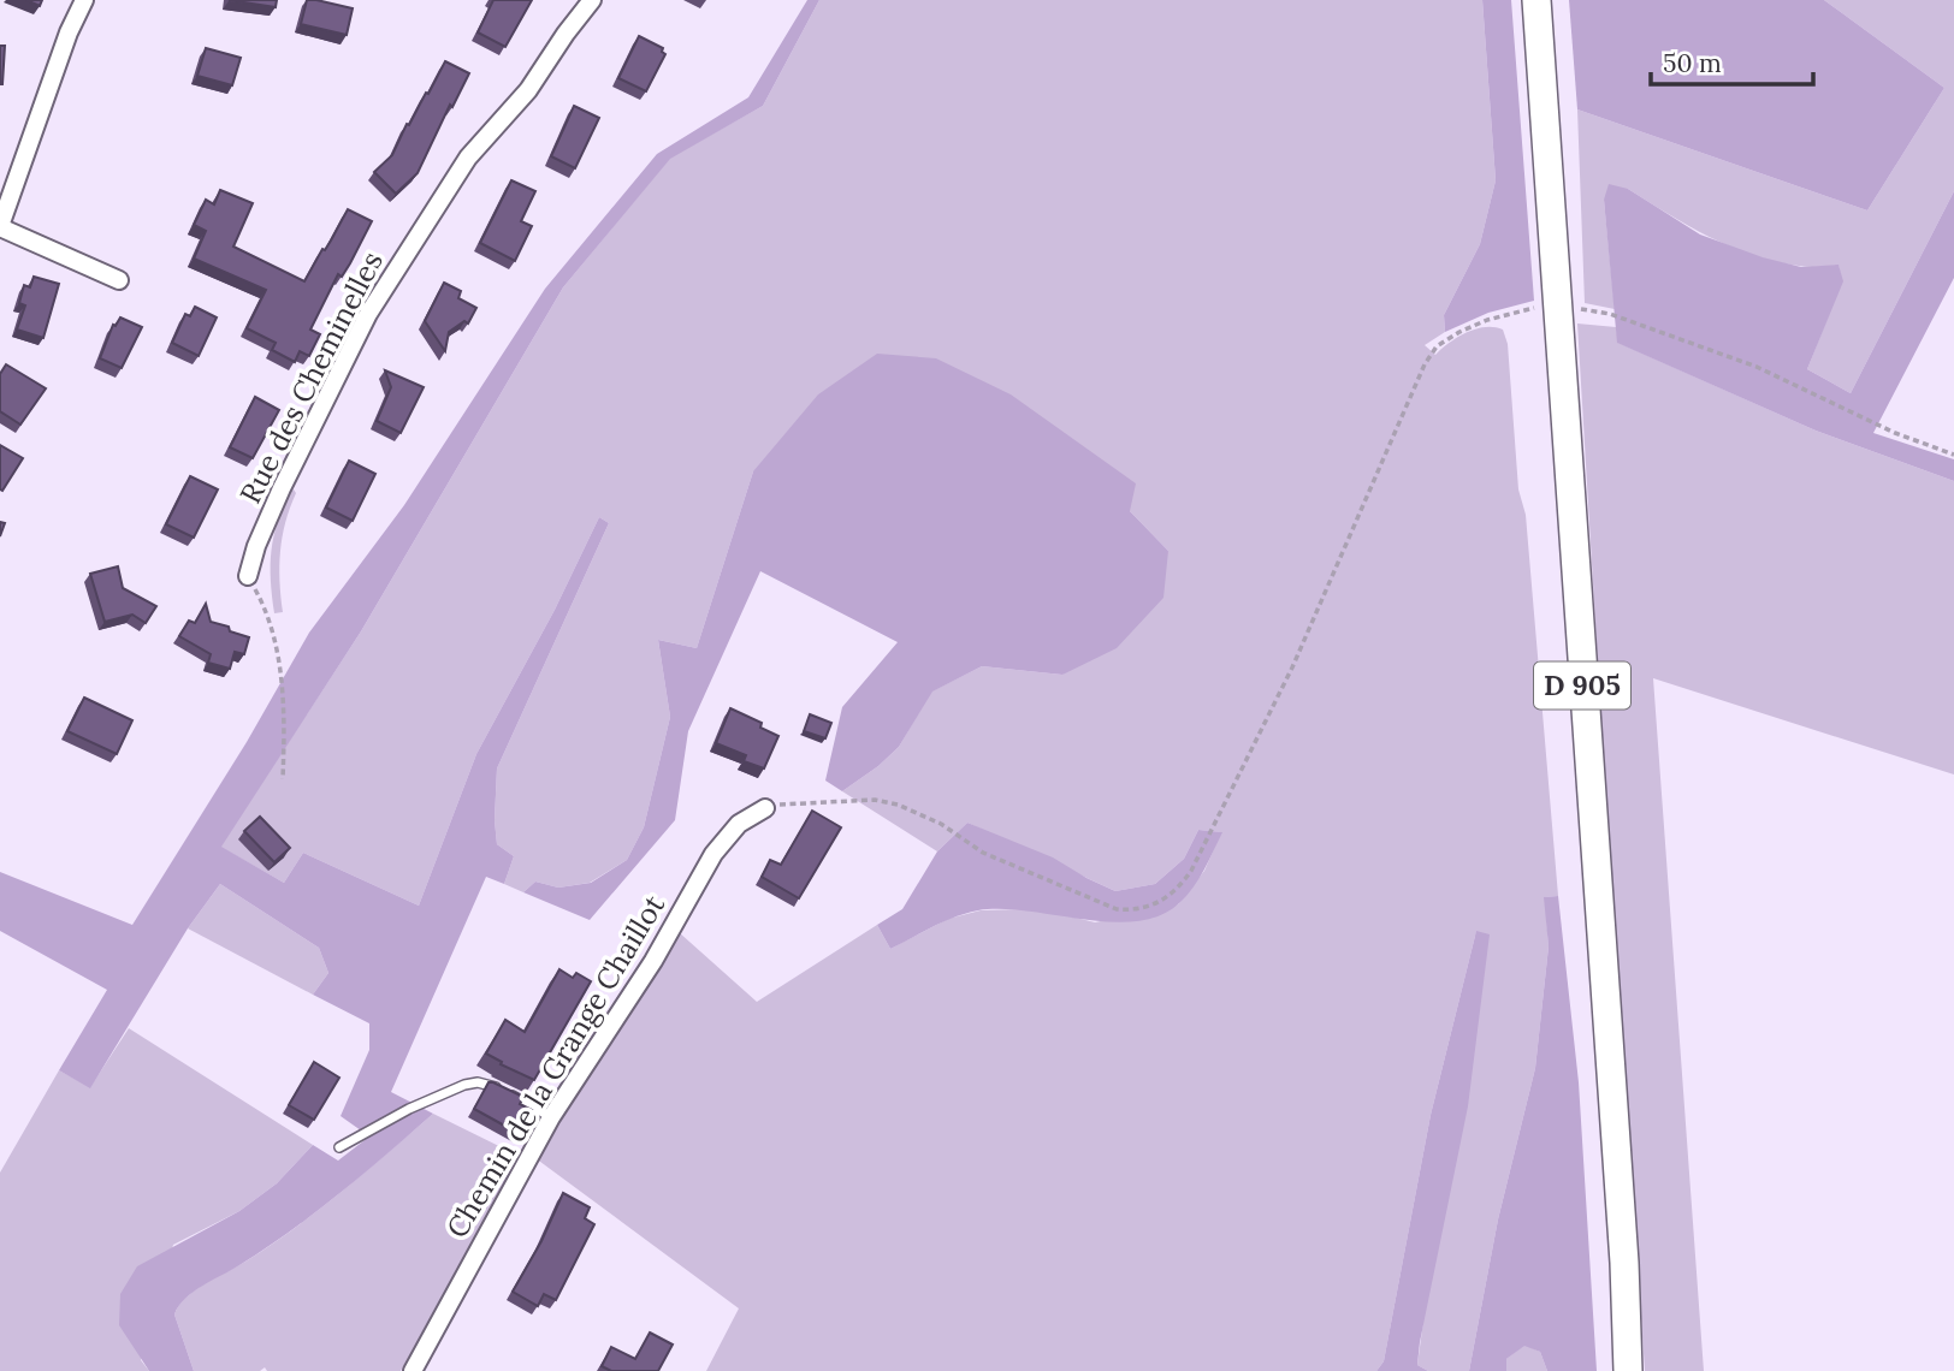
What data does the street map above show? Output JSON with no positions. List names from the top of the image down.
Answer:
{
  "streets": {
    "main road": ["D 905"],
    "street": ["Rue des Cheminelles", "Chemin de la Grange Chaillot"]
  },
  "scale_bar": "50 m"
}
